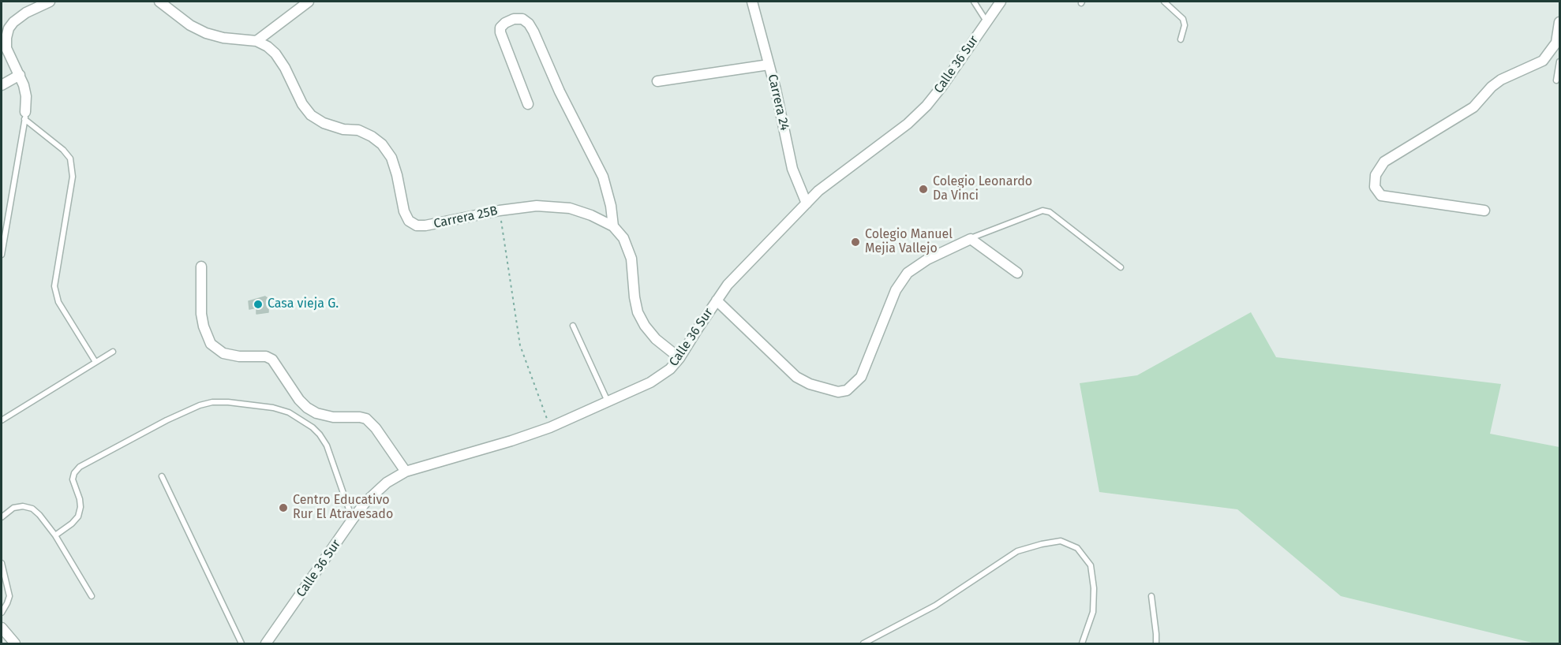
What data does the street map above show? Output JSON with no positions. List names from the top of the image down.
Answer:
{
  "streets": {
    "street": ["Calle 36 Sur", "Carrera 24", "Carrera 25B"]
  },
  "crossings": [
    ["Calle 36 Sur", "Carrera 24"],
    ["Calle 36 Sur", "Carrera 25B"]
  ],
  "places": [
    "Colegio Leonardo Da Vinci",
    "Colegio Manuel Mejia Vallejo",
    "Casa vieja G.",
    "Centro Educativo Rur El Atravesado"
  ]
}
